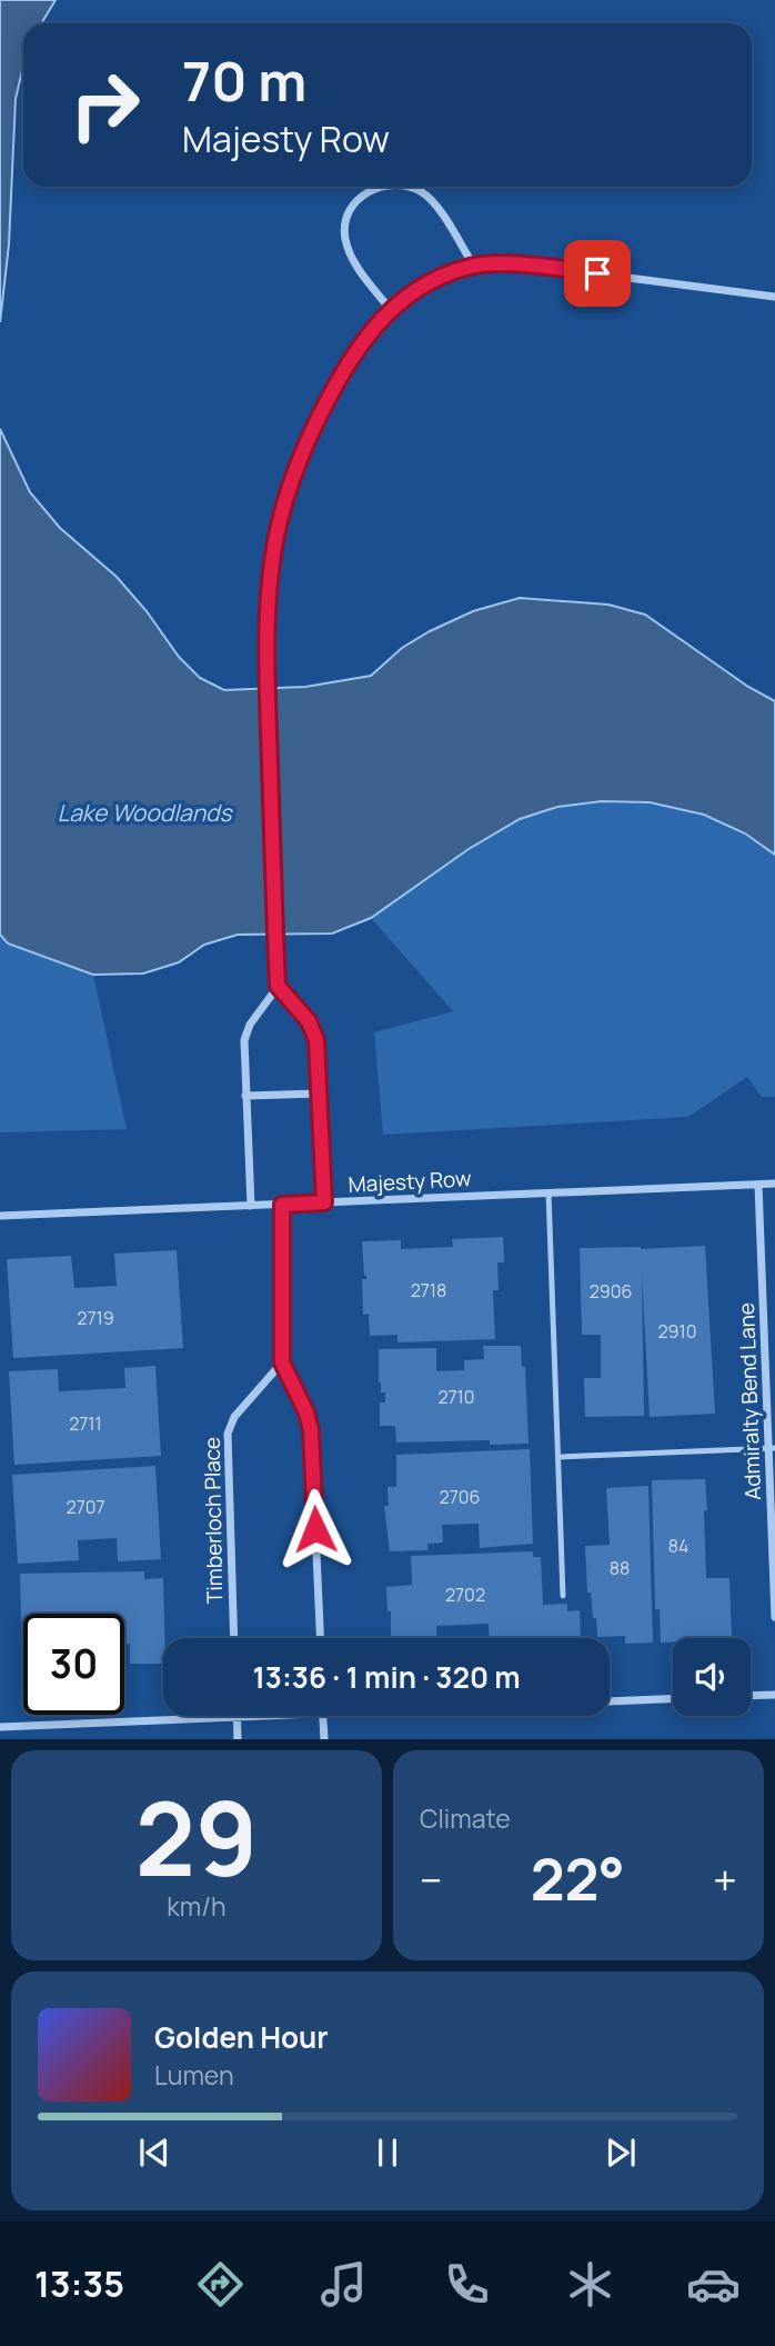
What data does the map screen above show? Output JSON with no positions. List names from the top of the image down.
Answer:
{
  "streets": {
    "street": ["Majesty Row", "Admiralty Bend Lane", "Timberloch Place"]
  },
  "crossings": [
    ["Majesty Row", "Admiralty Bend Lane"]
  ],
  "water": ["Lake Woodlands"],
  "house_numbers": [
    "2718",
    "2906",
    "2719",
    "2910",
    "2710",
    "2711",
    "2706",
    "2707",
    "84",
    "88",
    "2702"
  ],
  "page": {
    "turn": ["70 m", "Majesty Row"],
    "limit": "30",
    "trip": "13:36 · 1 min · 320 m",
    "tile": [
      ["29", "km/h"],
      "Climate"
    ],
    "heat": ["−", "22°", "+"],
    "song": ["Golden Hour", "Lumen"],
    "tabs": "13:35"
  }
}
